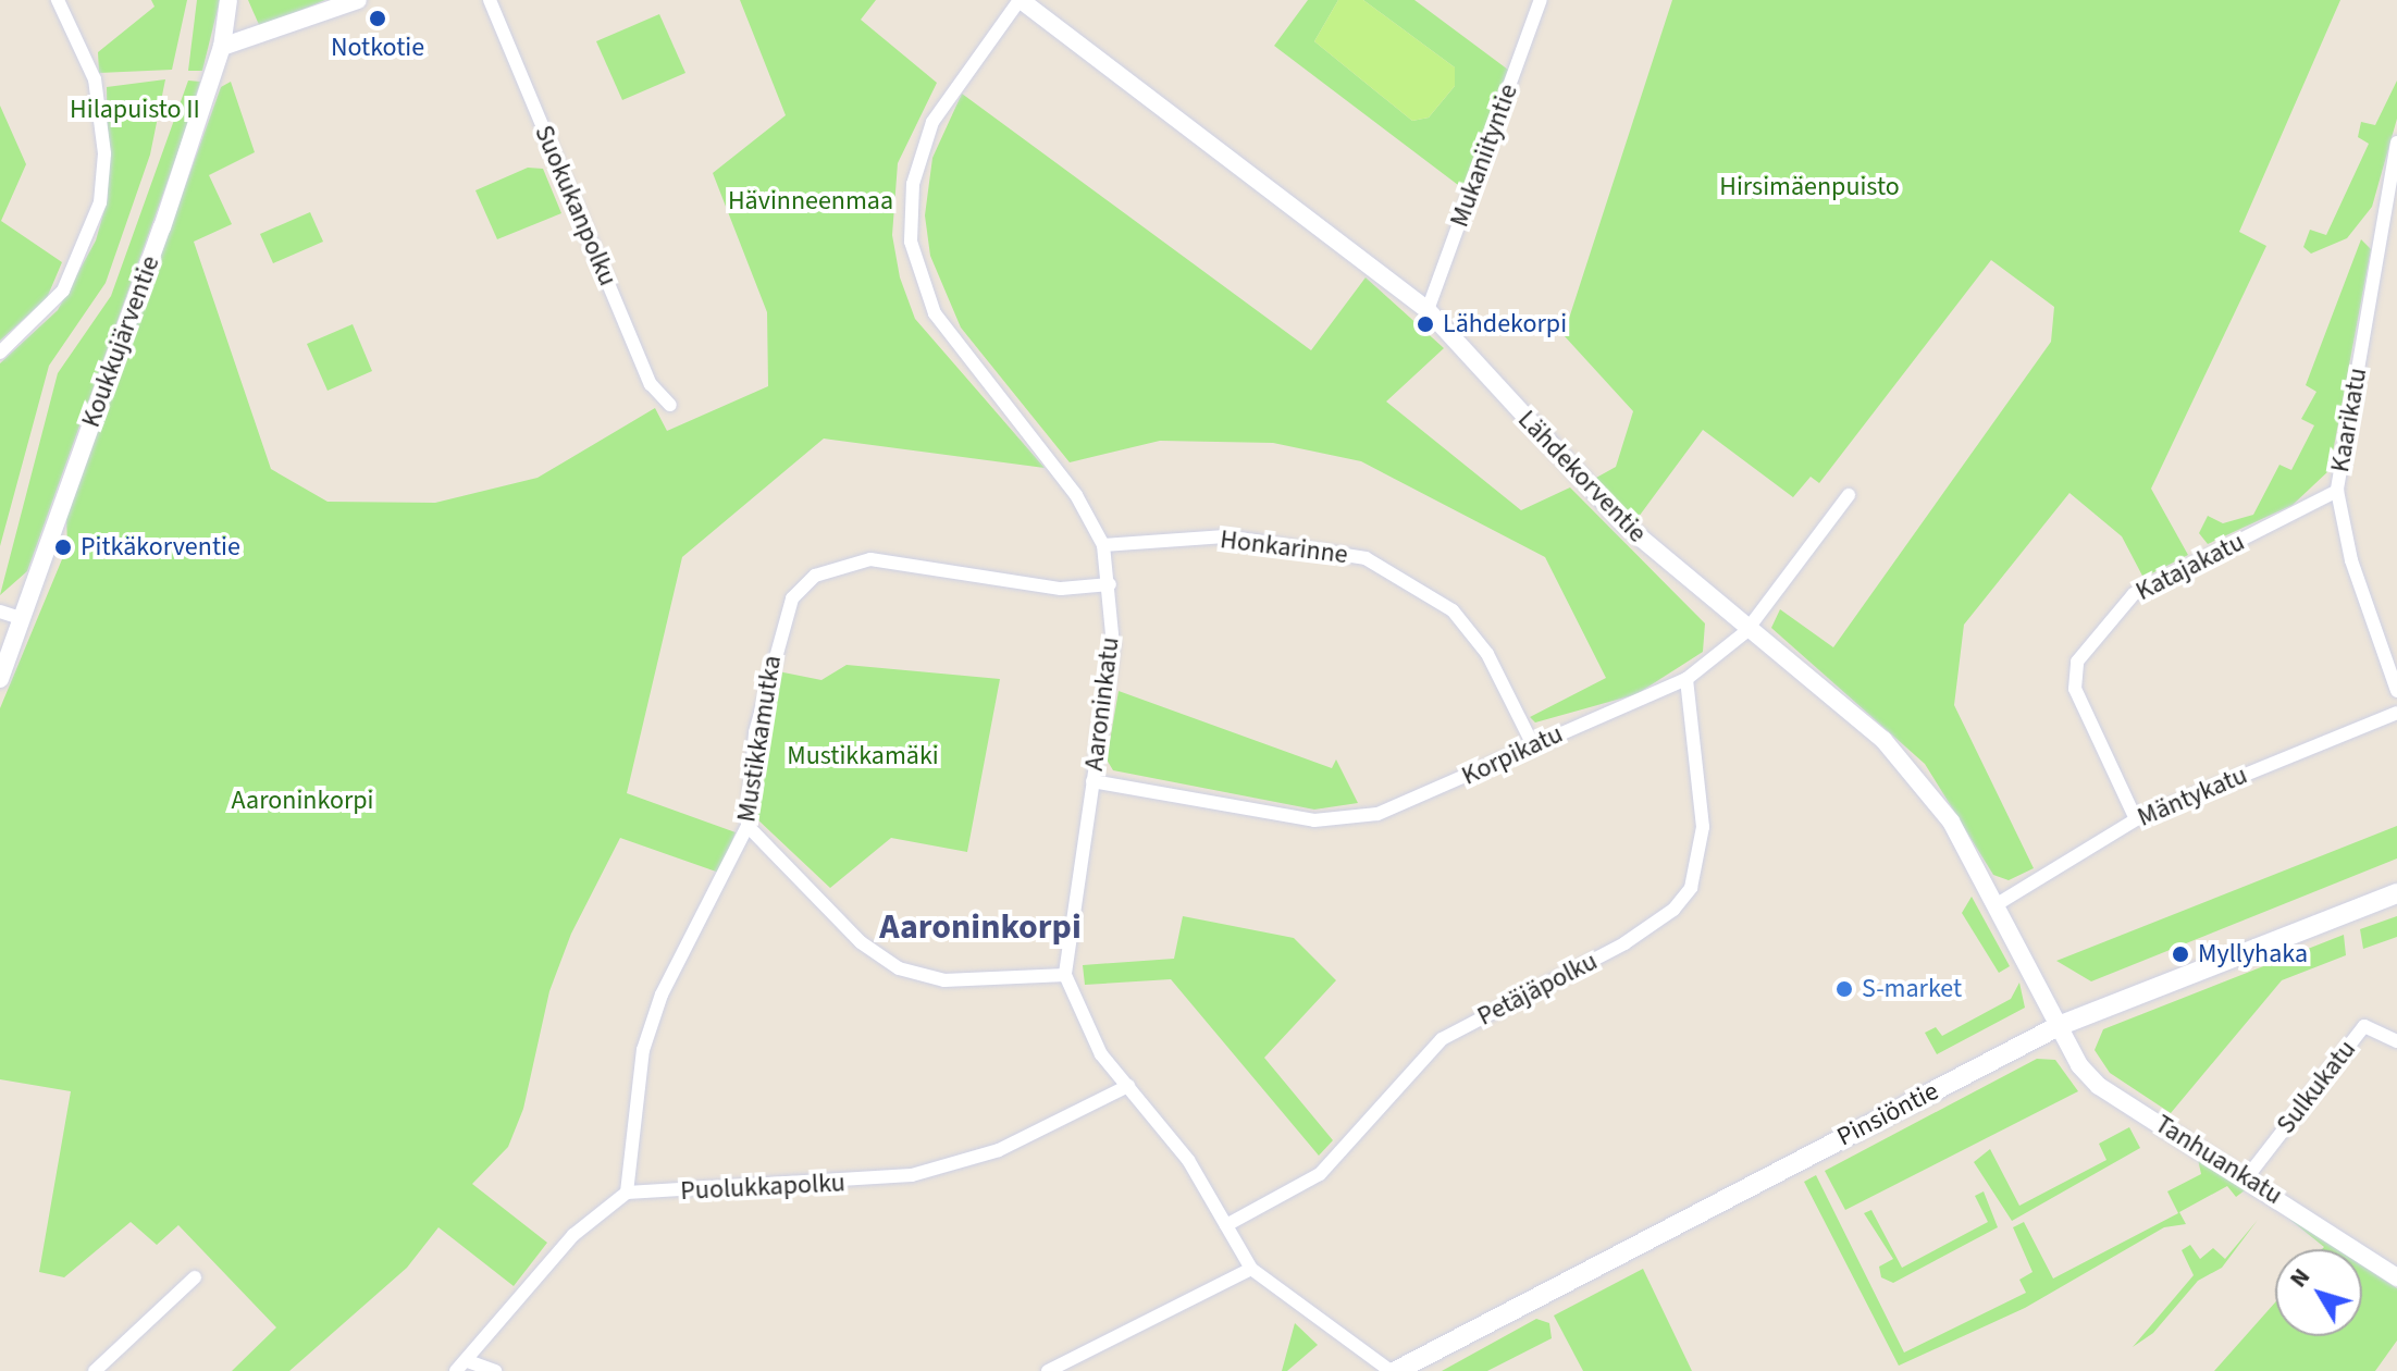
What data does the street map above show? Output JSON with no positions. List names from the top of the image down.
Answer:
{
  "streets": {
    "main road": ["Pinsiöntie"],
    "street": [
      "Mukaniityntie",
      "Suokukanpolku",
      "Koukkujärventie",
      "Kaarikatu",
      "Lähdekorventie",
      "Honkarinne",
      "Katajakatu",
      "Aaroninkatu",
      "Mustikkamutka",
      "Korpikatu",
      "Mäntykatu",
      "Petäjäpolku",
      "Sulkukatu",
      "Tanhuankatu",
      "Puolukkapolku"
    ]
  },
  "crossings": [
    ["Mukaniityntie", "Lähdekorventie"],
    ["Kaarikatu", "Katajakatu"],
    ["Lähdekorventie", "Aaroninkatu"],
    ["Lähdekorventie", "Korpikatu"],
    ["Lähdekorventie", "Mäntykatu"],
    ["Lähdekorventie", "Pinsiöntie"],
    ["Lähdekorventie", "Tanhuankatu"],
    ["Honkarinne", "Aaroninkatu"],
    ["Honkarinne", "Korpikatu"],
    ["Katajakatu", "Mäntykatu"],
    ["Aaroninkatu", "Mustikkamutka"],
    ["Aaroninkatu", "Korpikatu"],
    ["Aaroninkatu", "Petäjäpolku"],
    ["Aaroninkatu", "Pinsiöntie"],
    ["Aaroninkatu", "Puolukkapolku"],
    ["Mustikkamutka", "Puolukkapolku"],
    ["Korpikatu", "Petäjäpolku"],
    ["Sulkukatu", "Tanhuankatu"],
    ["Pinsiöntie", "Tanhuankatu"]
  ],
  "districts": ["Aaroninkorpi"],
  "parks": [
    "Hilapuisto II",
    "Hirsimäenpuisto",
    "Hävinneenmaa",
    "Mustikkamäki",
    "Aaroninkorpi"
  ],
  "places": [
    "Notkotie",
    "Lähdekorpi",
    "Pitkäkorventie",
    "Myllyhaka",
    "S-market"
  ],
  "north": "top left"
}
